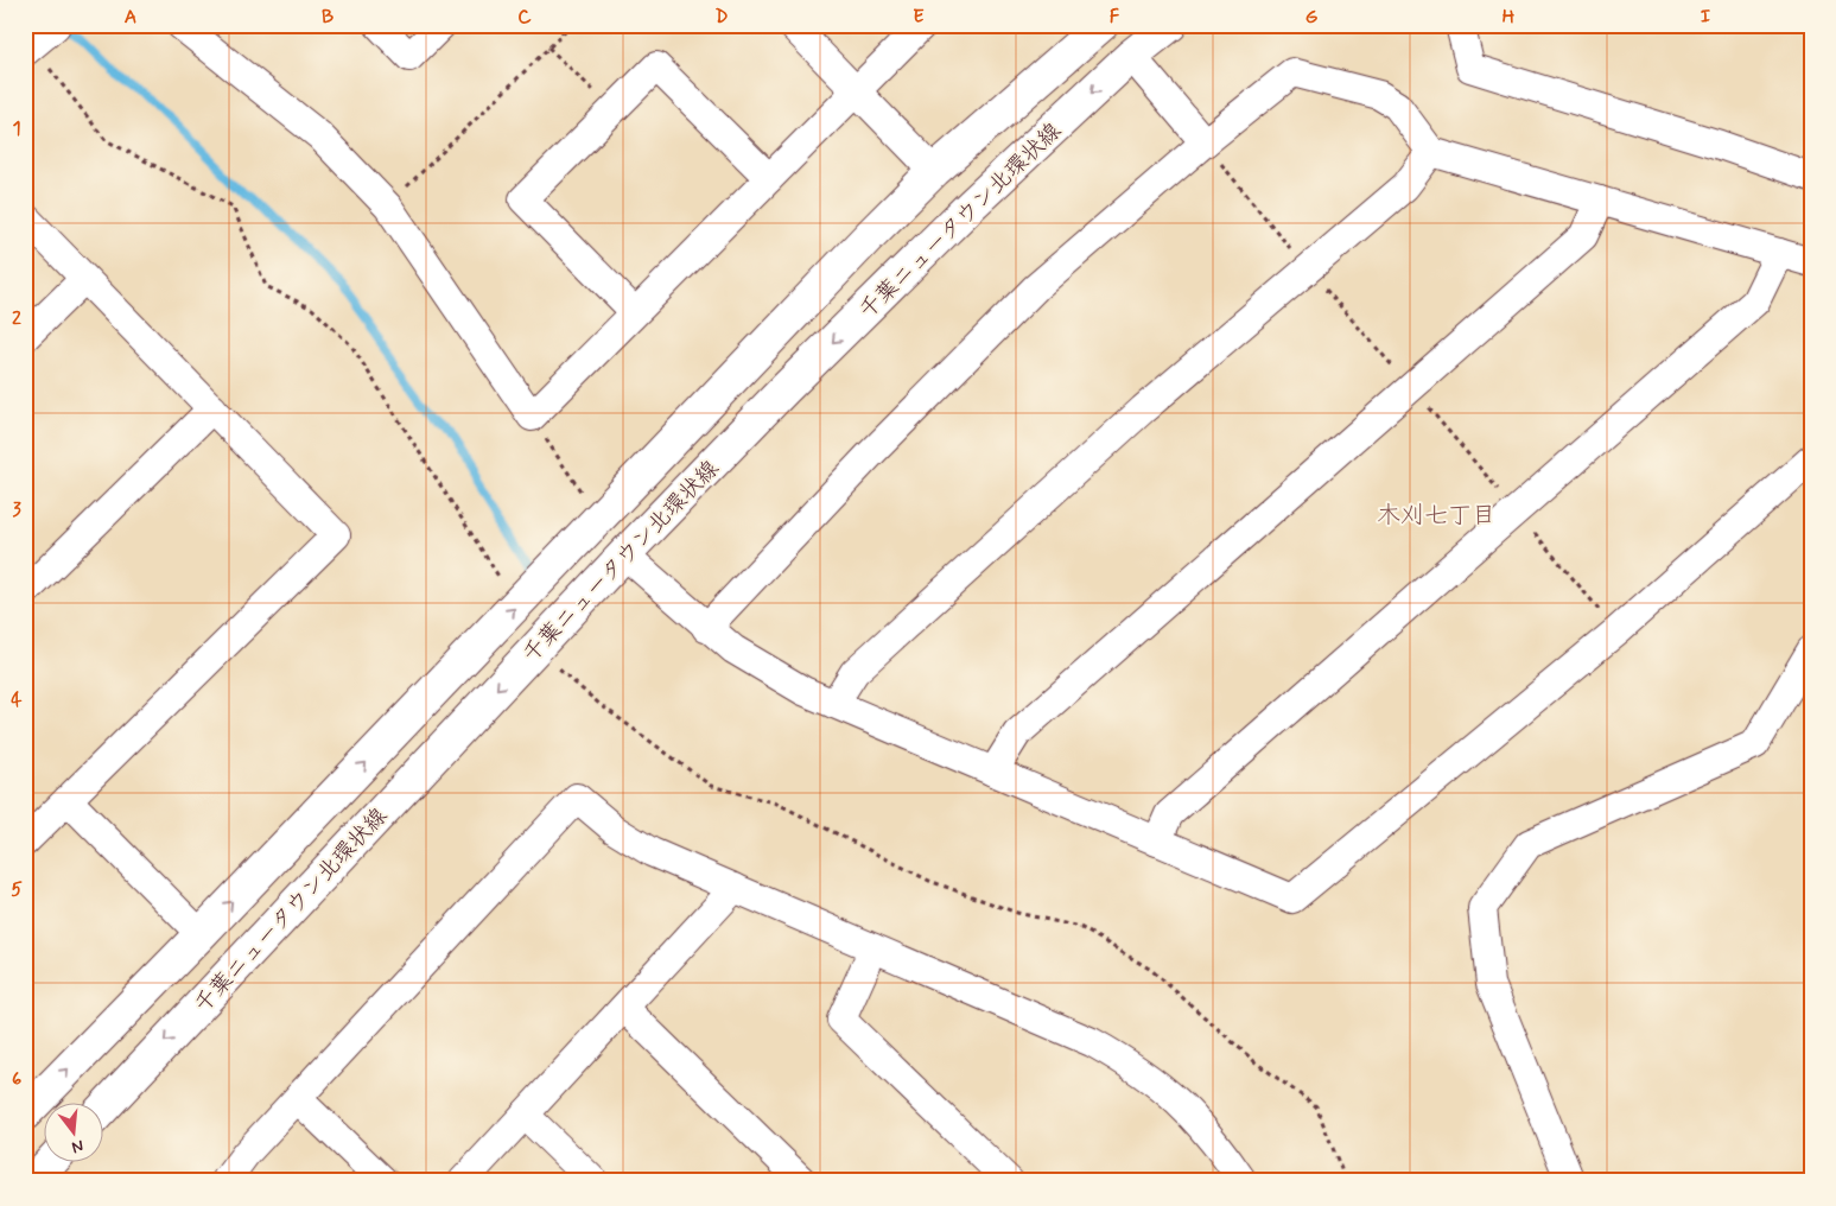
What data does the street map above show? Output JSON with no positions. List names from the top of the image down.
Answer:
{
  "streets": {
    "main road": ["千葉ニュータウン北環状線"]
  },
  "districts": ["木刈七丁目"],
  "north": "bottom",
  "grid": {
    "columns": [
      "A",
      "B",
      "C",
      "D",
      "E",
      "F",
      "G",
      "H",
      "I"
    ],
    "rows": [
      "1",
      "2",
      "3",
      "4",
      "5",
      "6"
    ]
  }
}
